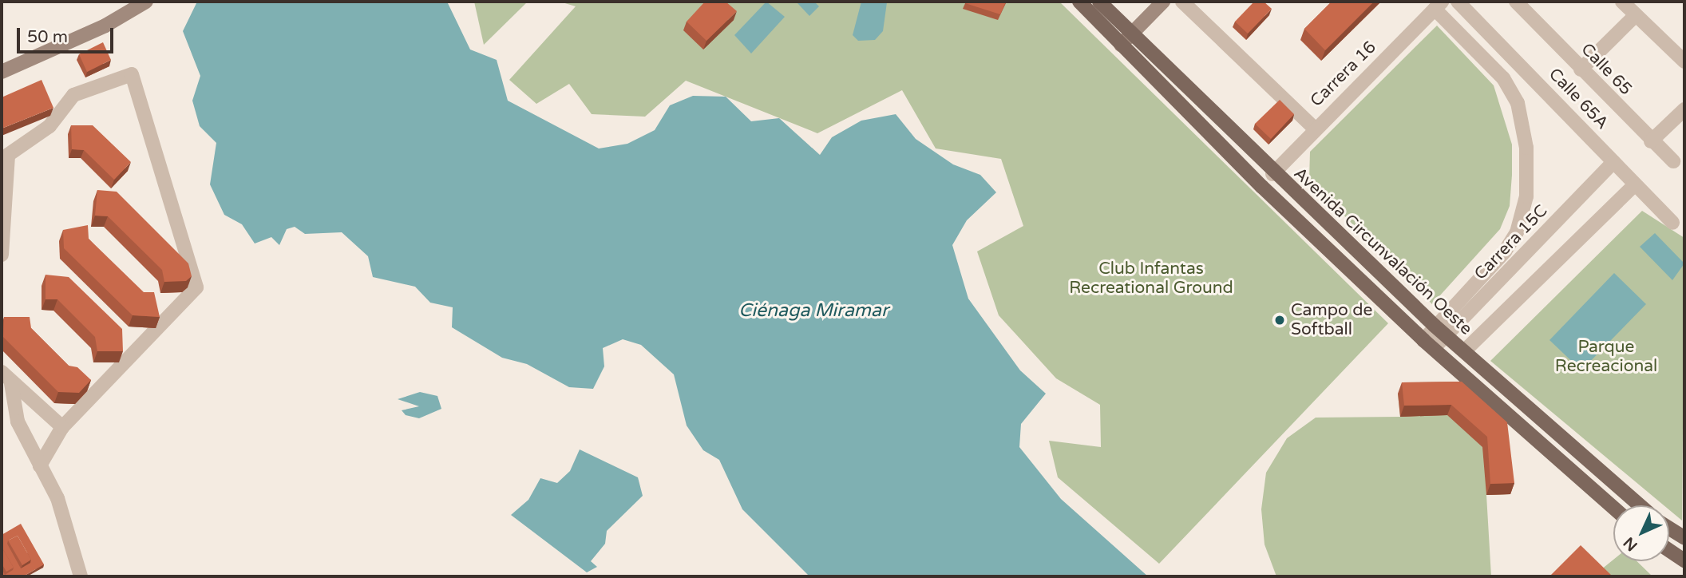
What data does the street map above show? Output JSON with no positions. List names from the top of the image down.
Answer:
{
  "streets": {
    "main road": ["Avenida Circunvalación Oeste"],
    "street": [
      "Calle 65",
      "Carrera 16",
      "Calle 65A",
      "Carrera 15C"
    ]
  },
  "crossings": [
    ["Carrera 16", "Avenida Circunvalación Oeste"],
    ["Calle 65A", "Carrera 15C"],
    ["Carrera 15C", "Avenida Circunvalación Oeste"]
  ],
  "water": ["Ciénaga Miramar"],
  "parks": ["Club Infantas Recreational Ground", "Parque Recreacional"],
  "places": ["Campo de Softball"],
  "scale_bar": "50 m",
  "north": "bottom left"
}
